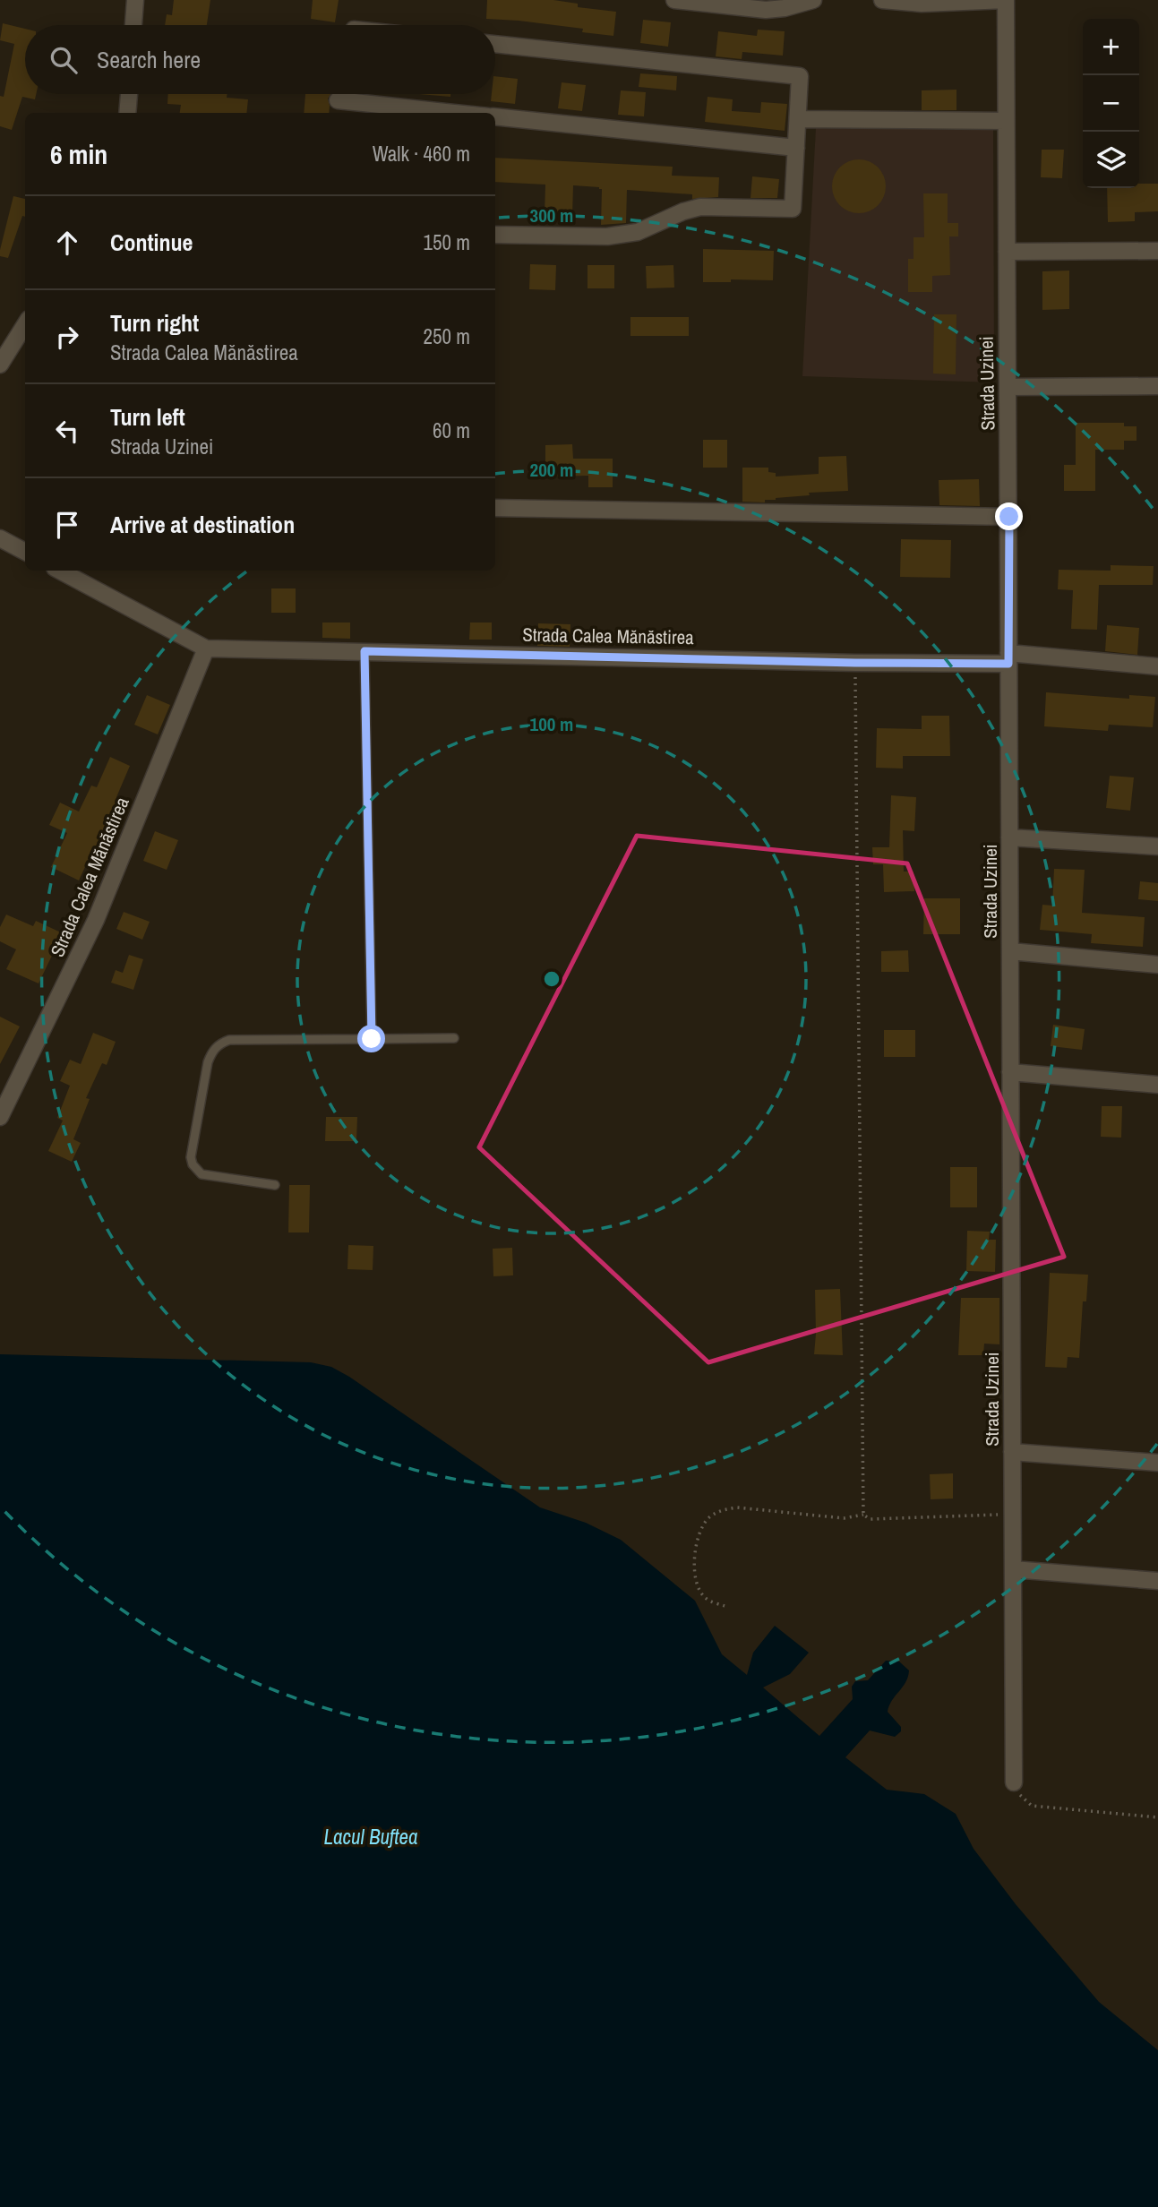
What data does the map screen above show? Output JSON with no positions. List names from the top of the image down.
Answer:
{
  "streets": {
    "street": ["Strada Uzinei", "Strada Calea Mănăstirea"]
  },
  "crossings": [
    ["Strada Uzinei", "Strada Calea Mănăstirea"]
  ],
  "water": ["Lacul Buftea"],
  "page": {
    "map_buttons": ["+", "−"],
    "search": "Search here",
    "heading": ["6 min", "Walk · 460 m"],
    "list": [
      ["Continue", "150 m"],
      ["Turn right", "Strada Calea Mănăstirea", "250 m"],
      ["Turn left", "Strada Uzinei", "60 m"],
      "Arrive at destination"
    ]
  },
  "rings": ["300 m", "200 m", "100 m"]
}
